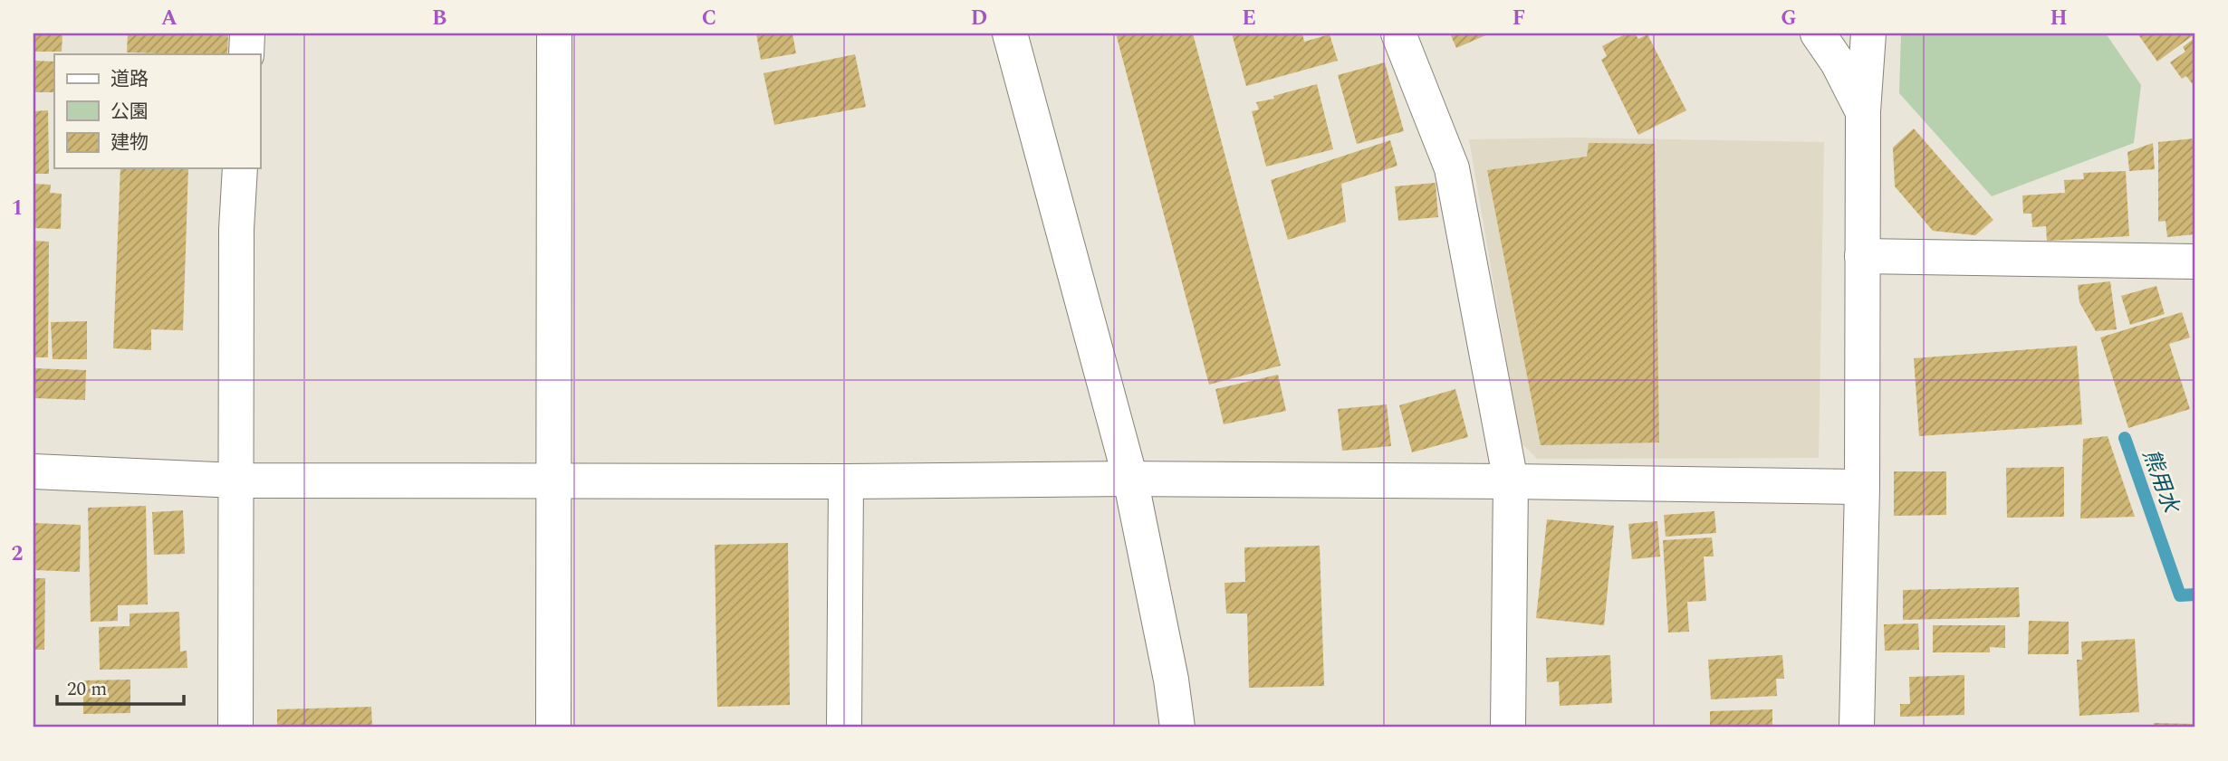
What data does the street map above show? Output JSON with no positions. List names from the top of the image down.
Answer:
{
  "water": ["熊用水"],
  "legend": ["道路", "公園", "建物"],
  "scale_bar": "20 m",
  "grid": {
    "columns": [
      "A",
      "B",
      "C",
      "D",
      "E",
      "F",
      "G",
      "H"
    ],
    "rows": ["1", "2"]
  }
}
